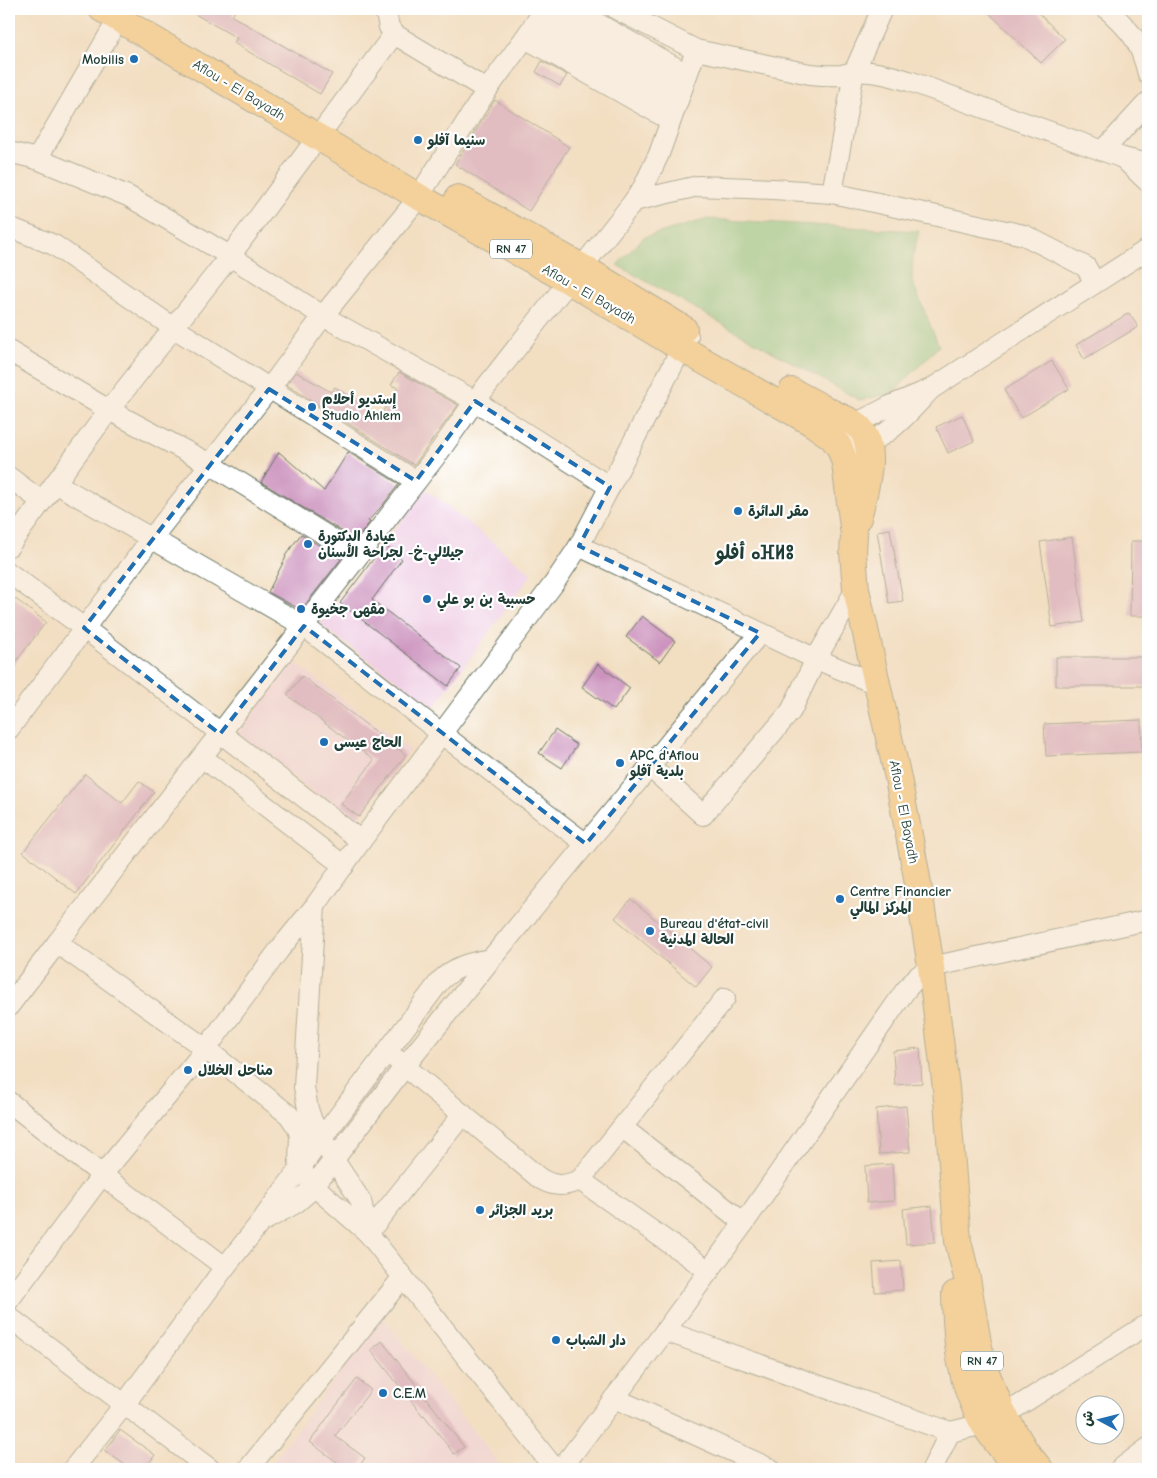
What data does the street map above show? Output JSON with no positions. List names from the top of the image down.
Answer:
{
  "streets": {
    "main road": ["Aflou - El Bayadh", "RN 47"]
  },
  "districts": ["أفلو ⴰⴼⵍⵓ"],
  "places": [
    "Mobilis",
    "سنيما آفلو",
    "إستديو أحلام Studio Ahlem",
    "مقر الدائرة",
    "عيادة الدكتورة جيلالي-خ- لجراحة الأسنان",
    "حسبية بن بو علي",
    "مقهى جخيوة",
    "الحاج عيسى",
    "APC d'Aflou بلدية آفلو",
    "Centre Financier المركز المالي",
    "Bureau d'état-civil الحالة المدنية",
    "مناحل الخلال",
    "بريد الجزائر",
    "دار الشباب",
    "C.E.M"
  ],
  "north": "left"
}
